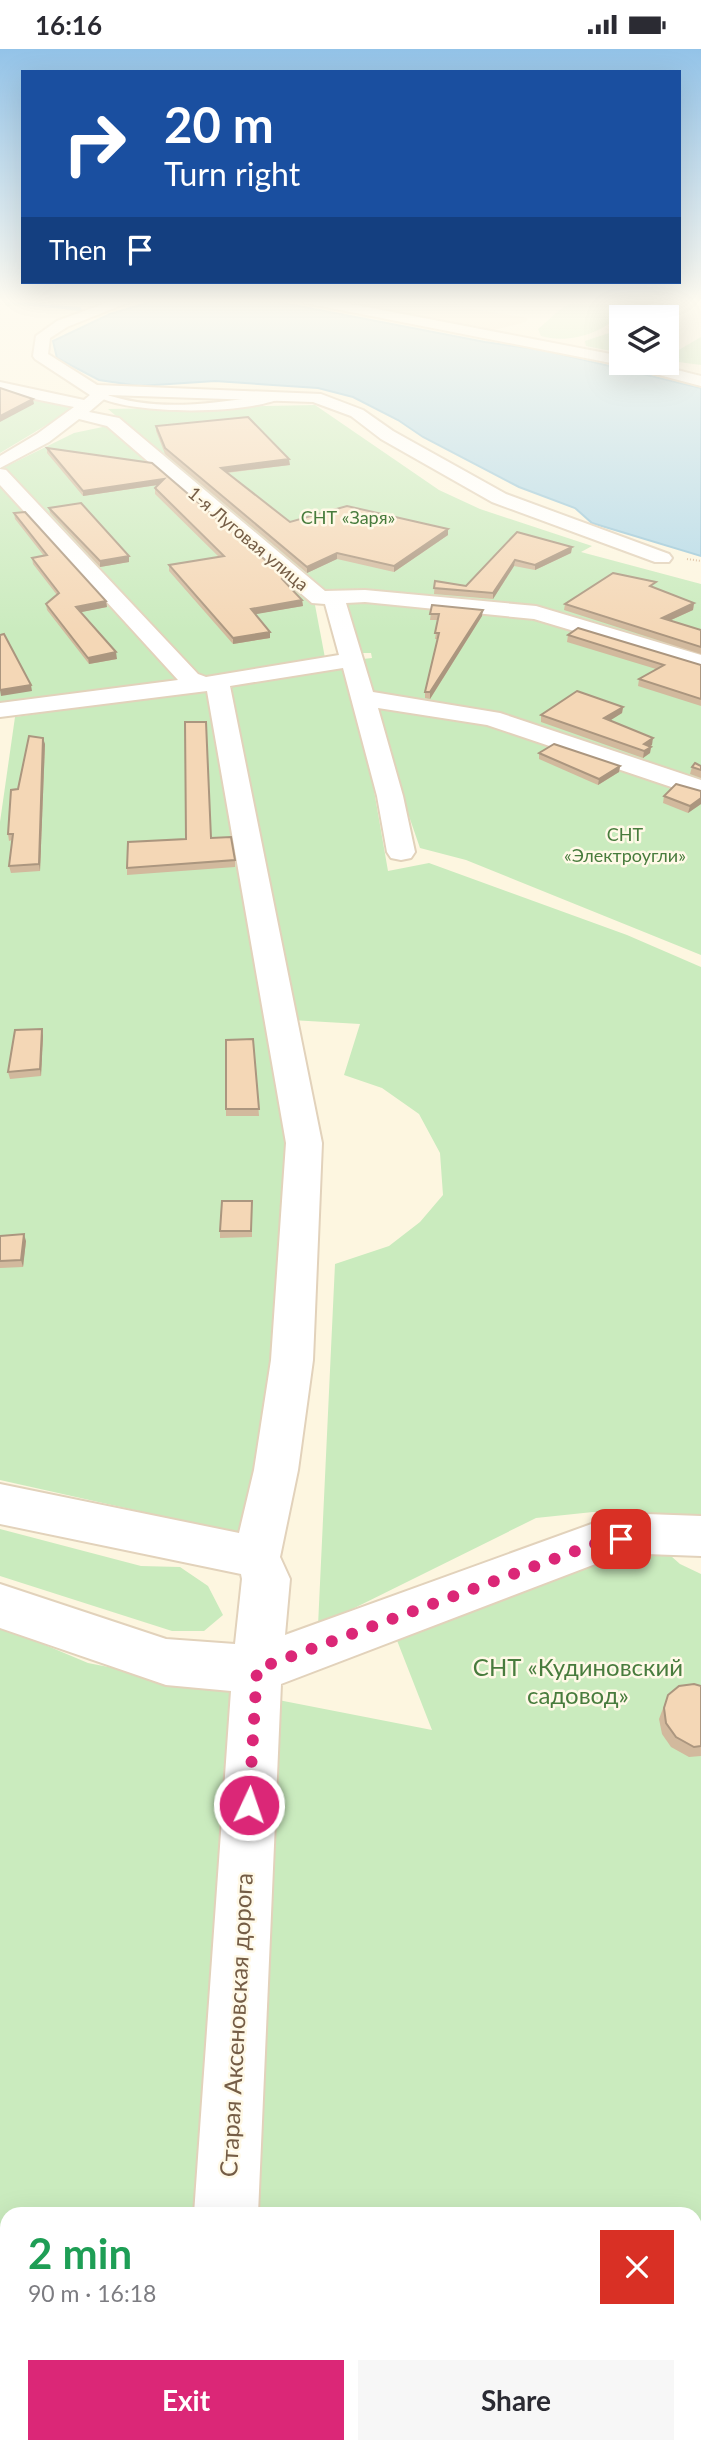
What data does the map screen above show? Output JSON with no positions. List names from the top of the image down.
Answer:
{
  "streets": {
    "street": ["1-я Луговая улица", "Старая Аксеновская дорога"]
  },
  "parks": ["СНТ «Заря»", "СНТ «Электроугли»", "СНТ «Кудиновский садовод»"],
  "page": {
    "status": "16:16",
    "turn": ["20 m", "Turn right"],
    "then": "Then",
    "heading": ["2 min", "90 m · 16:18"],
    "buttons": ["Exit", "Share"]
  }
}
